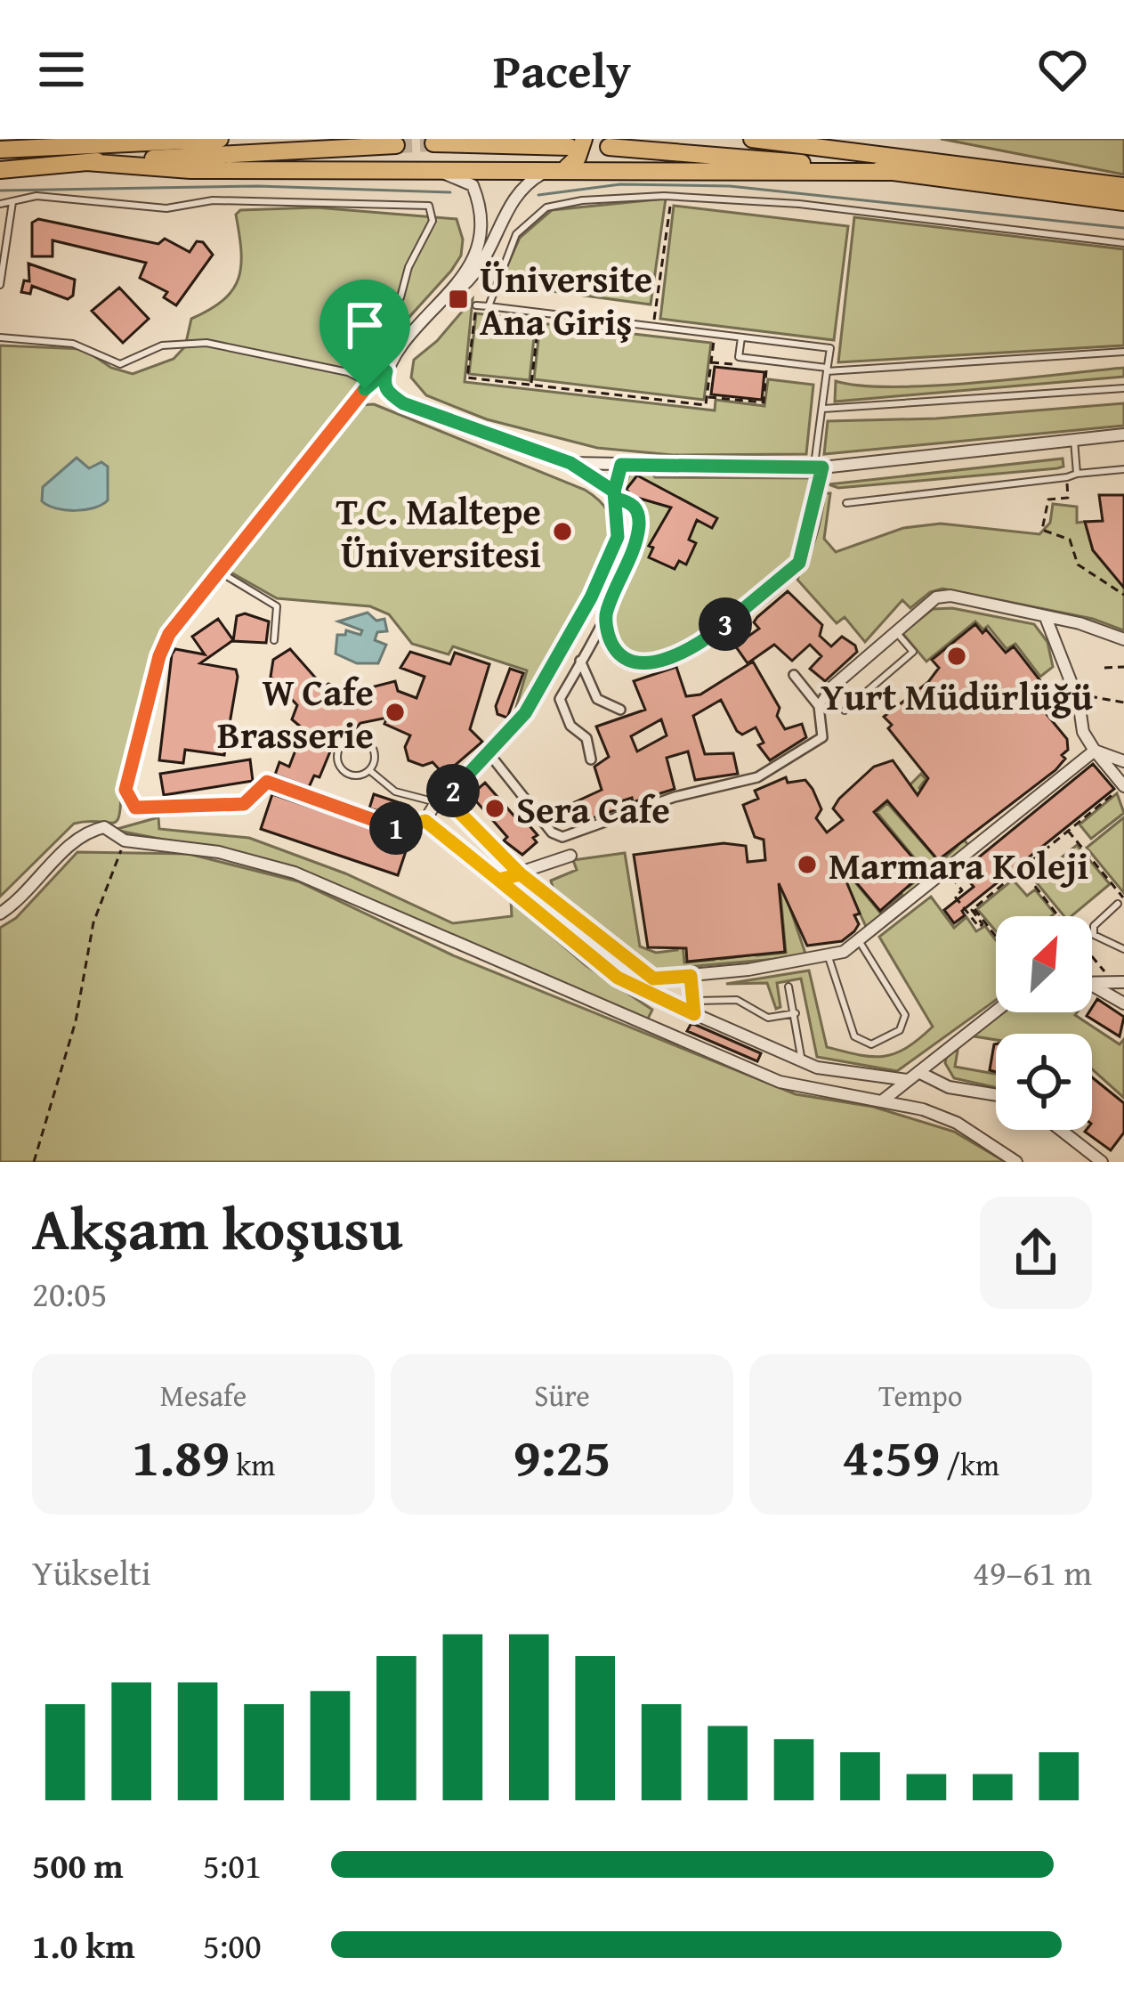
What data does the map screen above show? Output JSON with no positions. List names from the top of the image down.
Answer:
{
  "places": {
    "transit": ["Üniversite Ana Giriş"],
    "other": [
      "T.C. Maltepe Üniversitesi",
      "Yurt Müdürlüğü",
      "W Cafe Brasserie",
      "Sera Cafe",
      "Marmara Koleji"
    ]
  },
  "north": "top right",
  "page": {
    "header": "Pacely",
    "pins": ["3", "2", "1"],
    "heading": ["Akşam koşusu", "20:05"],
    "stats": [
      ["Mesafe", "1.89 km"],
      ["Süre", "9:25"],
      ["Tempo", "4:59 /km"]
    ],
    "chart": ["Yükselti", "49–61 m"],
    "list": [
      {
        "name": "500 m",
        "note": "5:01"
      },
      {
        "name": "1.0 km",
        "note": "5:00"
      }
    ]
  }
}
